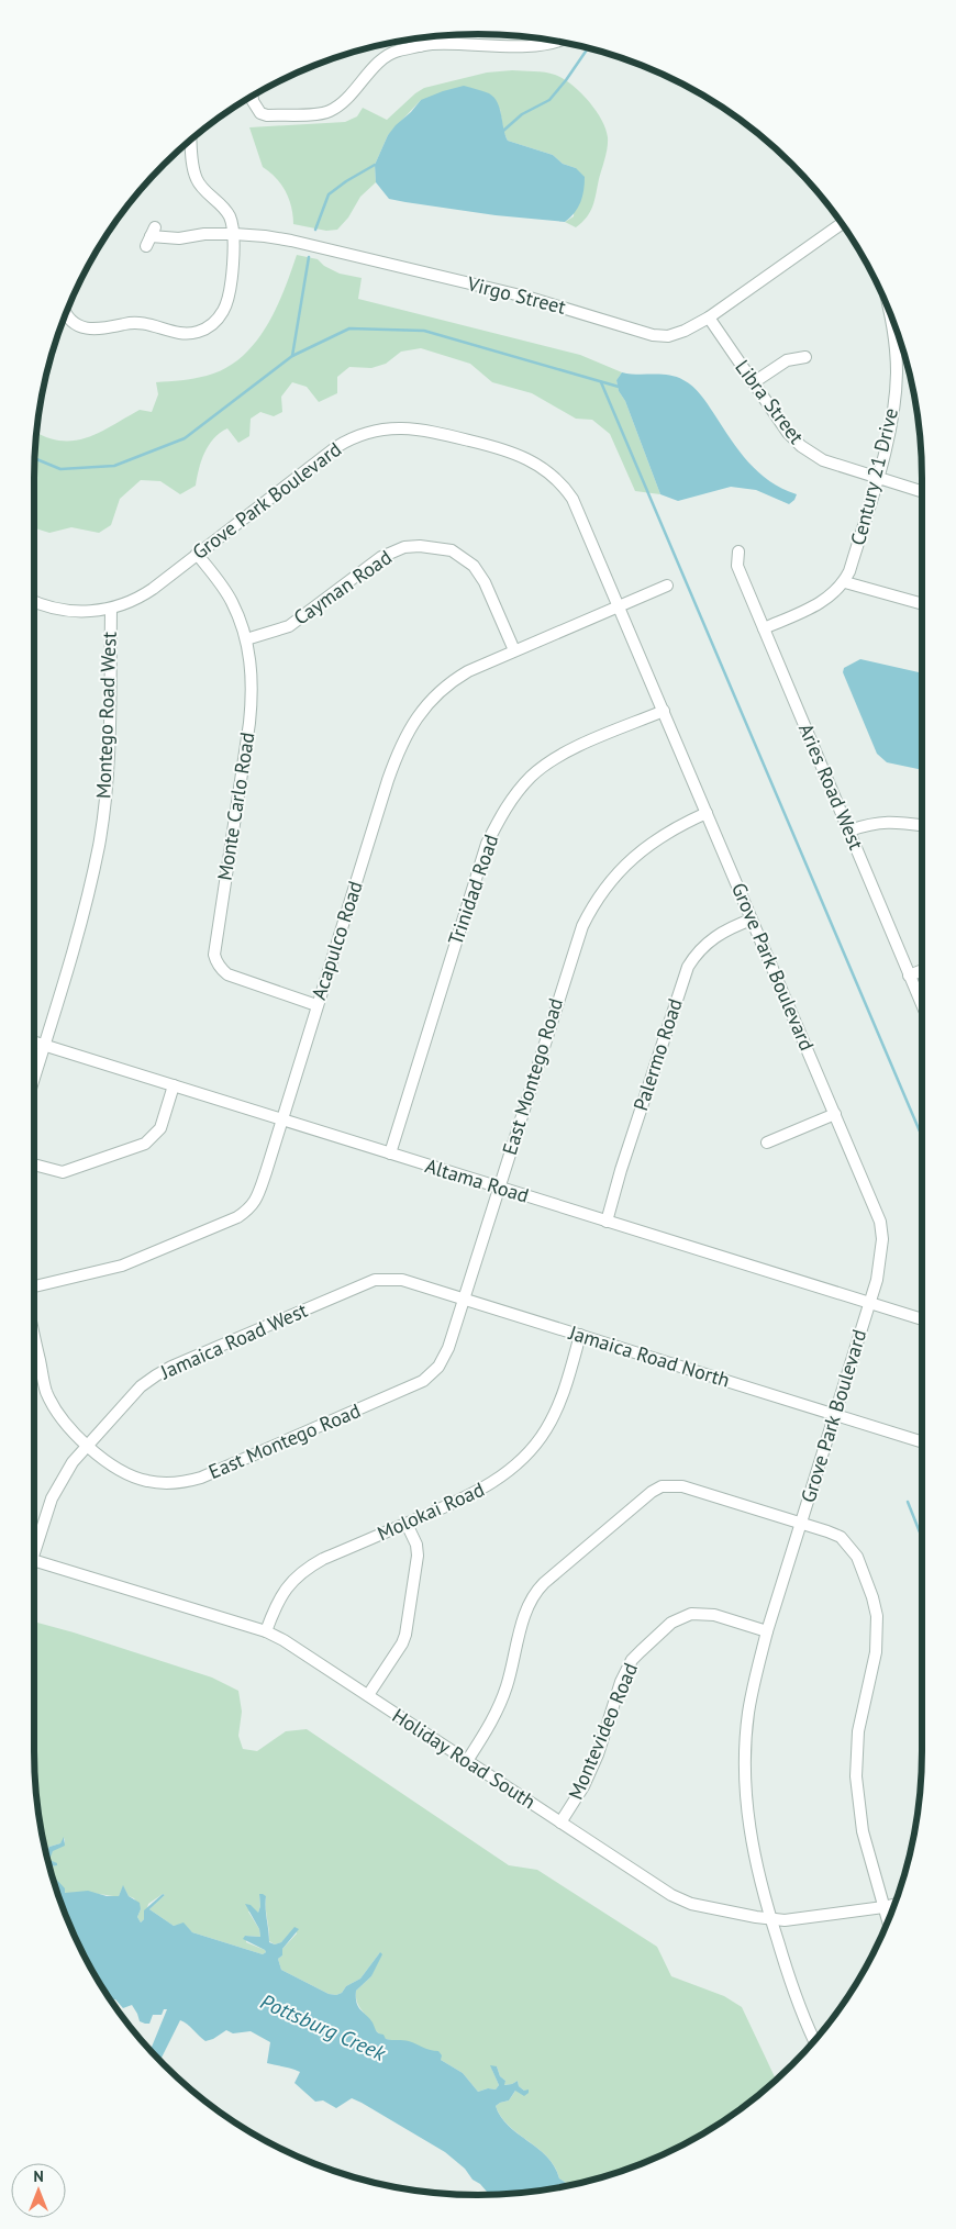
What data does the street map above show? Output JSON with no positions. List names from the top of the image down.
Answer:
{
  "streets": {
    "street": [
      "Virgo Street",
      "Libra Street",
      "Century 21 Drive",
      "Grove Park Boulevard",
      "Cayman Road",
      "Montego Road West",
      "Aries Road West",
      "Monte Carlo Road",
      "Trinidad Road",
      "Acapulco Road",
      "Palermo Road",
      "East Montego Road",
      "Altama Road",
      "Jamaica Road West",
      "Jamaica Road North",
      "Molokai Road",
      "Montevideo Road",
      "Holiday Road South"
    ]
  },
  "crossings": [
    ["Virgo Street", "Libra Street"],
    ["Libra Street", "Century 21 Drive"],
    ["Century 21 Drive", "Aries Road West"],
    ["Grove Park Boulevard", "Montego Road West"],
    ["Grove Park Boulevard", "Monte Carlo Road"],
    ["Grove Park Boulevard", "Trinidad Road"],
    ["Grove Park Boulevard", "Acapulco Road"],
    ["Grove Park Boulevard", "Palermo Road"],
    ["Grove Park Boulevard", "East Montego Road"],
    ["Grove Park Boulevard", "Altama Road"],
    ["Grove Park Boulevard", "Jamaica Road North"],
    ["Grove Park Boulevard", "Montevideo Road"],
    ["Grove Park Boulevard", "Holiday Road South"],
    ["Cayman Road", "Monte Carlo Road"],
    ["Cayman Road", "Acapulco Road"],
    ["Montego Road West", "Altama Road"],
    ["Monte Carlo Road", "Acapulco Road"],
    ["Trinidad Road", "Altama Road"],
    ["Acapulco Road", "Altama Road"],
    ["Palermo Road", "Altama Road"],
    ["East Montego Road", "Altama Road"],
    ["East Montego Road", "Jamaica Road West"],
    ["East Montego Road", "Jamaica Road North"],
    ["Jamaica Road West", "Jamaica Road North"],
    ["Jamaica Road North", "Molokai Road"],
    ["Molokai Road", "Holiday Road South"],
    ["Montevideo Road", "Holiday Road South"]
  ],
  "water": ["Pottsburg Creek"],
  "north": "top"
}
